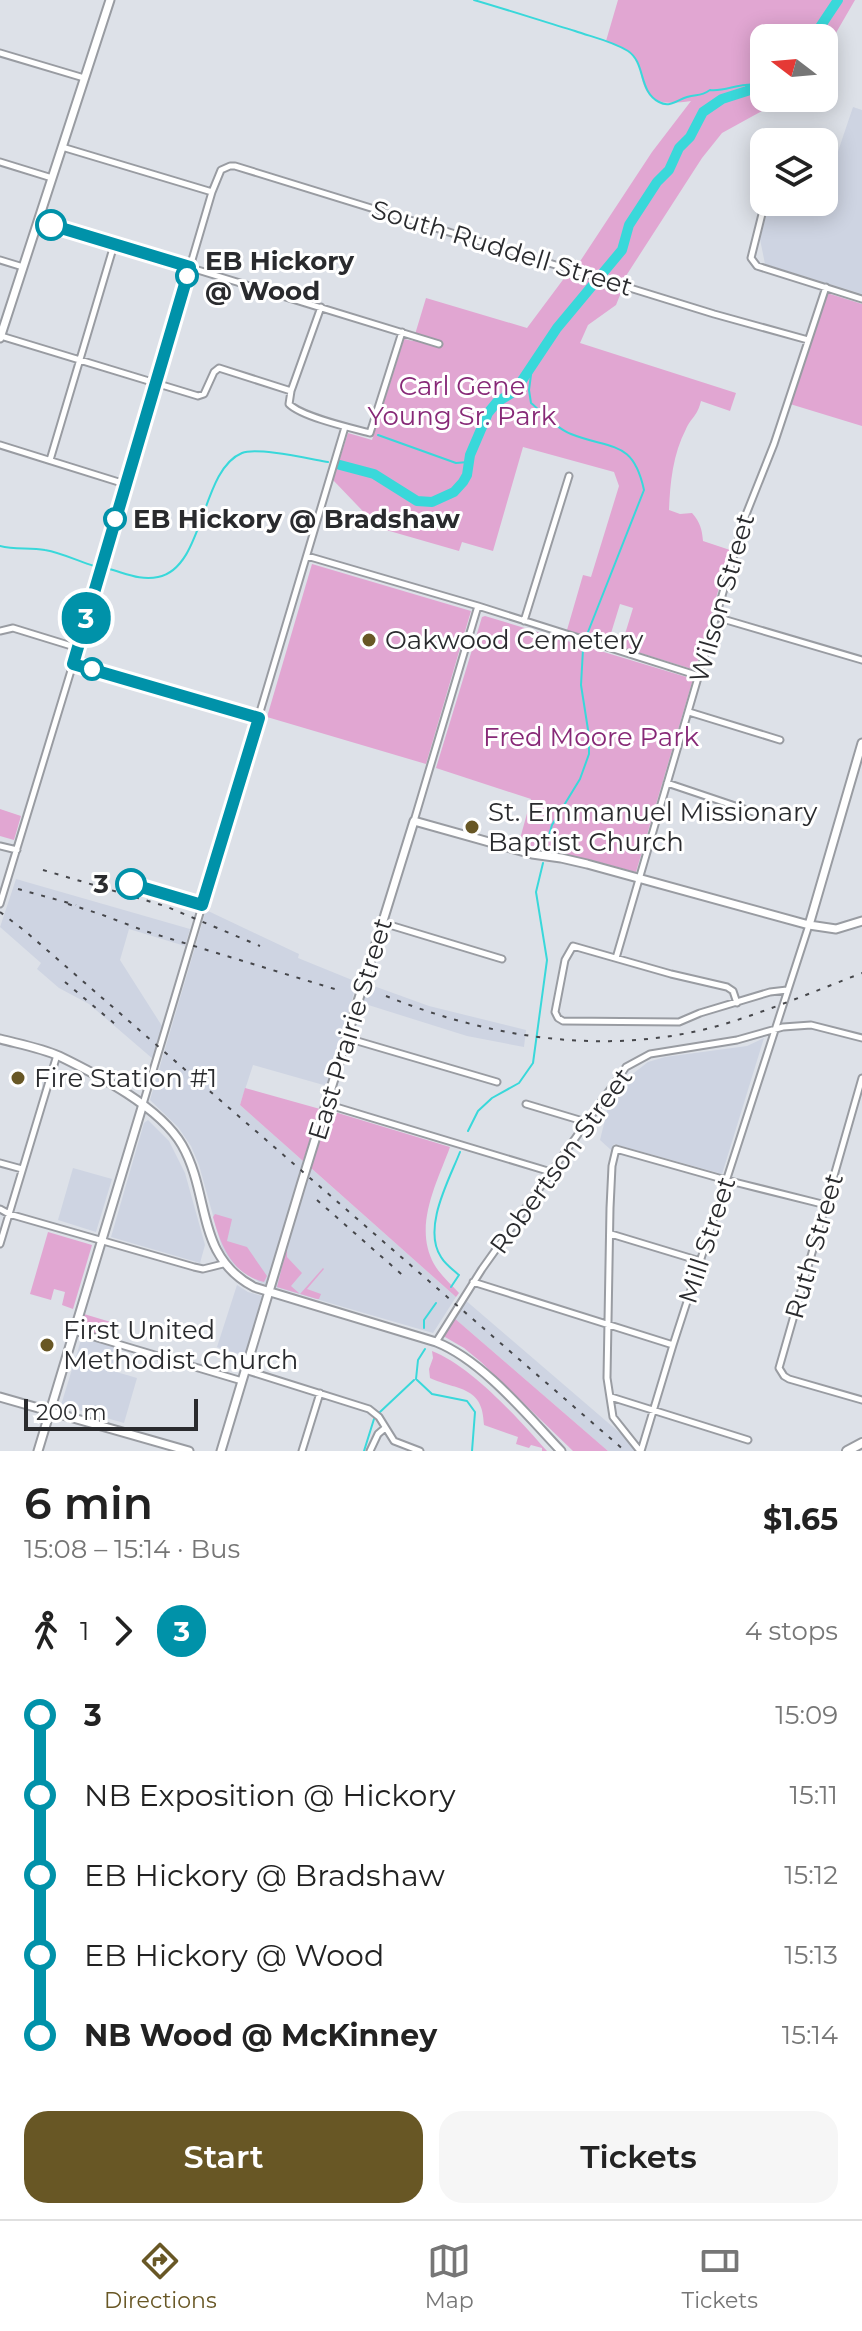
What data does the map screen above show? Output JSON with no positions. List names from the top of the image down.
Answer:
{
  "streets": {
    "street": [
      "South Ruddell Street",
      "Wilson Street",
      "East Prairie Street",
      "Robertson Street",
      "Mill Street",
      "Ruth Street"
    ]
  },
  "crossings": [
    ["South Ruddell Street", "Wilson Street"],
    ["Robertson Street", "Mill Street"]
  ],
  "parks": ["Carl Gene Young Sr. Park", "Fred Moore Park"],
  "places": [
    "EB Hickory @ Wood",
    "EB Hickory @ Bradshaw",
    "Oakwood Cemetery",
    "St. Emmanuel Missionary Baptist Church",
    "3",
    "Fire Station #1",
    "First United Methodist Church"
  ],
  "lines": ["bus line 3"],
  "scale_bar": "200 m",
  "north": "left",
  "page": {
    "on_map": "3",
    "scale": "200 m",
    "heading": ["6 min", "15:08 – 15:14 · Bus", "$1.65"],
    "legs": ["1", "3", "4 stops"],
    "list": [
      {
        "name": "3",
        "value": "15:09"
      },
      {
        "name": "NB Exposition @ Hickory",
        "value": "15:11"
      },
      {
        "name": "EB Hickory @ Bradshaw",
        "value": "15:12"
      },
      {
        "name": "EB Hickory @ Wood",
        "value": "15:13"
      },
      {
        "name": "NB Wood @ McKinney",
        "value": "15:14"
      }
    ],
    "buttons": ["Start", "Tickets"],
    "tabs": ["Directions", "Map", "Tickets"]
  }
}
